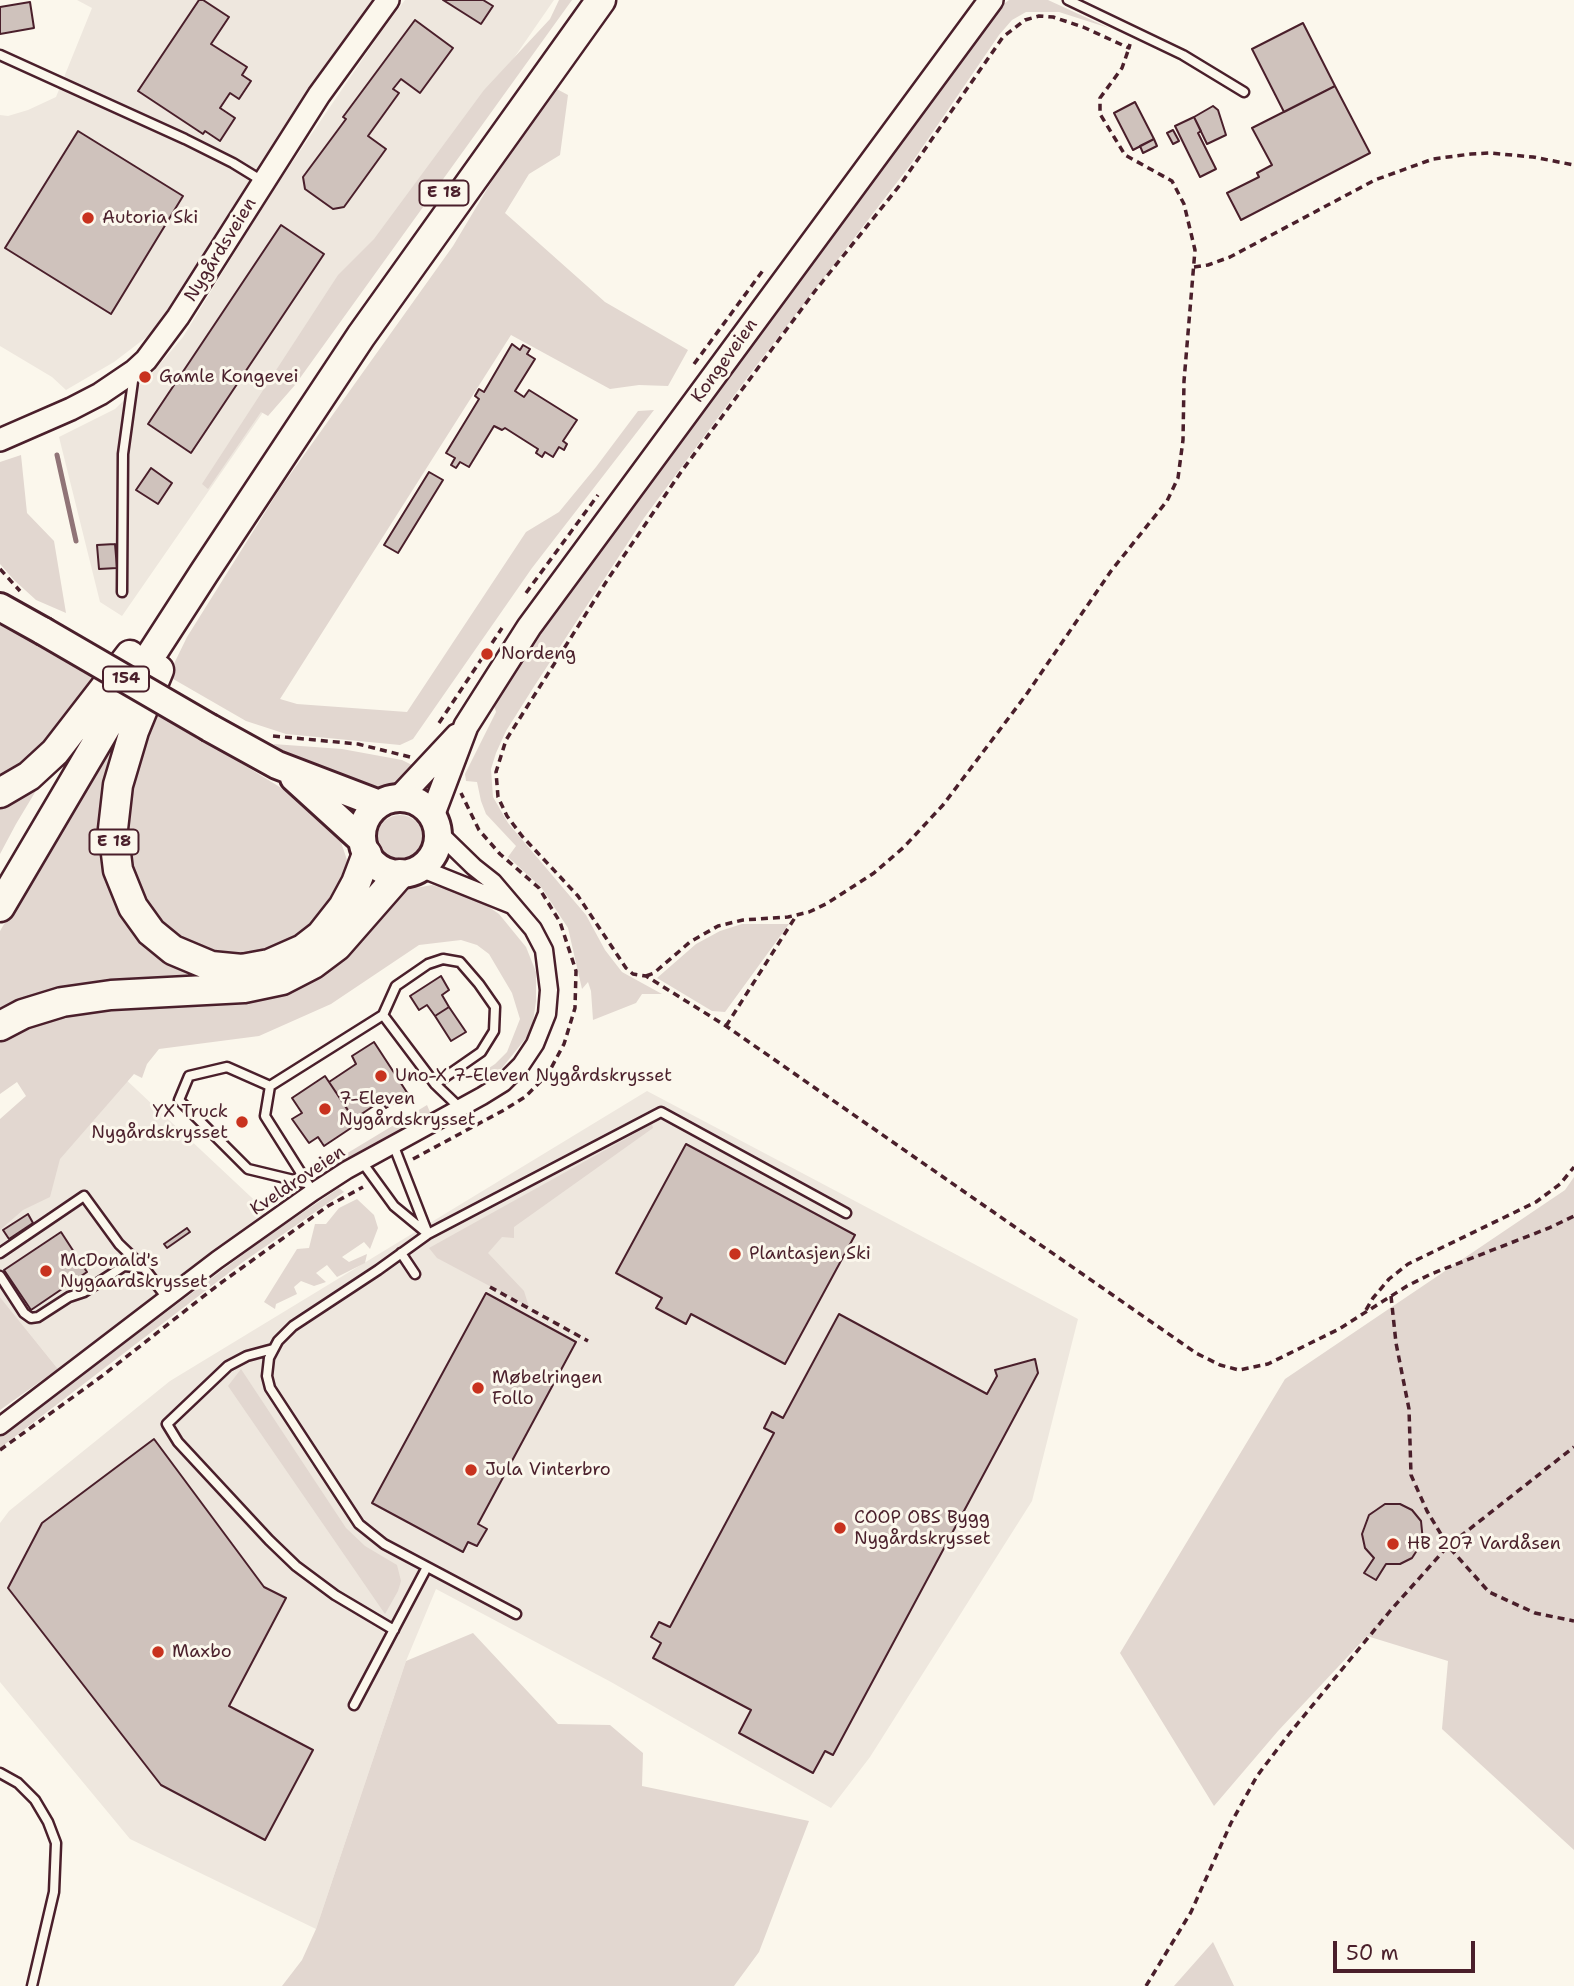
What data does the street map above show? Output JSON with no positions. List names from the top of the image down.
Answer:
{
  "streets": {
    "highway": ["E 18"],
    "main road": ["Kongeveien", "154"],
    "street": ["Nygårdsveien", "Kveldroveien"]
  },
  "crossings": [
    ["E 18", "Kongeveien"],
    ["E 18", "154"],
    ["E 18", "Kveldroveien"],
    ["Kongeveien", "154"],
    ["Kongeveien", "Kveldroveien"],
    ["154", "Kveldroveien"]
  ],
  "places": [
    "Autoria Ski",
    "Gamle Kongevei",
    "Nordeng",
    "Uno-X 7-Eleven Nygårdskrysset",
    "7-Eleven Nygårdskrysset",
    "YX Truck Nygårdskrysset",
    "Plantasjen Ski",
    "McDonald's Nygaardskrysset",
    "Møbelringen Follo",
    "Jula Vinterbro",
    "COOP OBS Bygg Nygårdskrysset",
    "HB 207 Vardåsen",
    "Maxbo"
  ],
  "scale_bar": "50 m"
}
